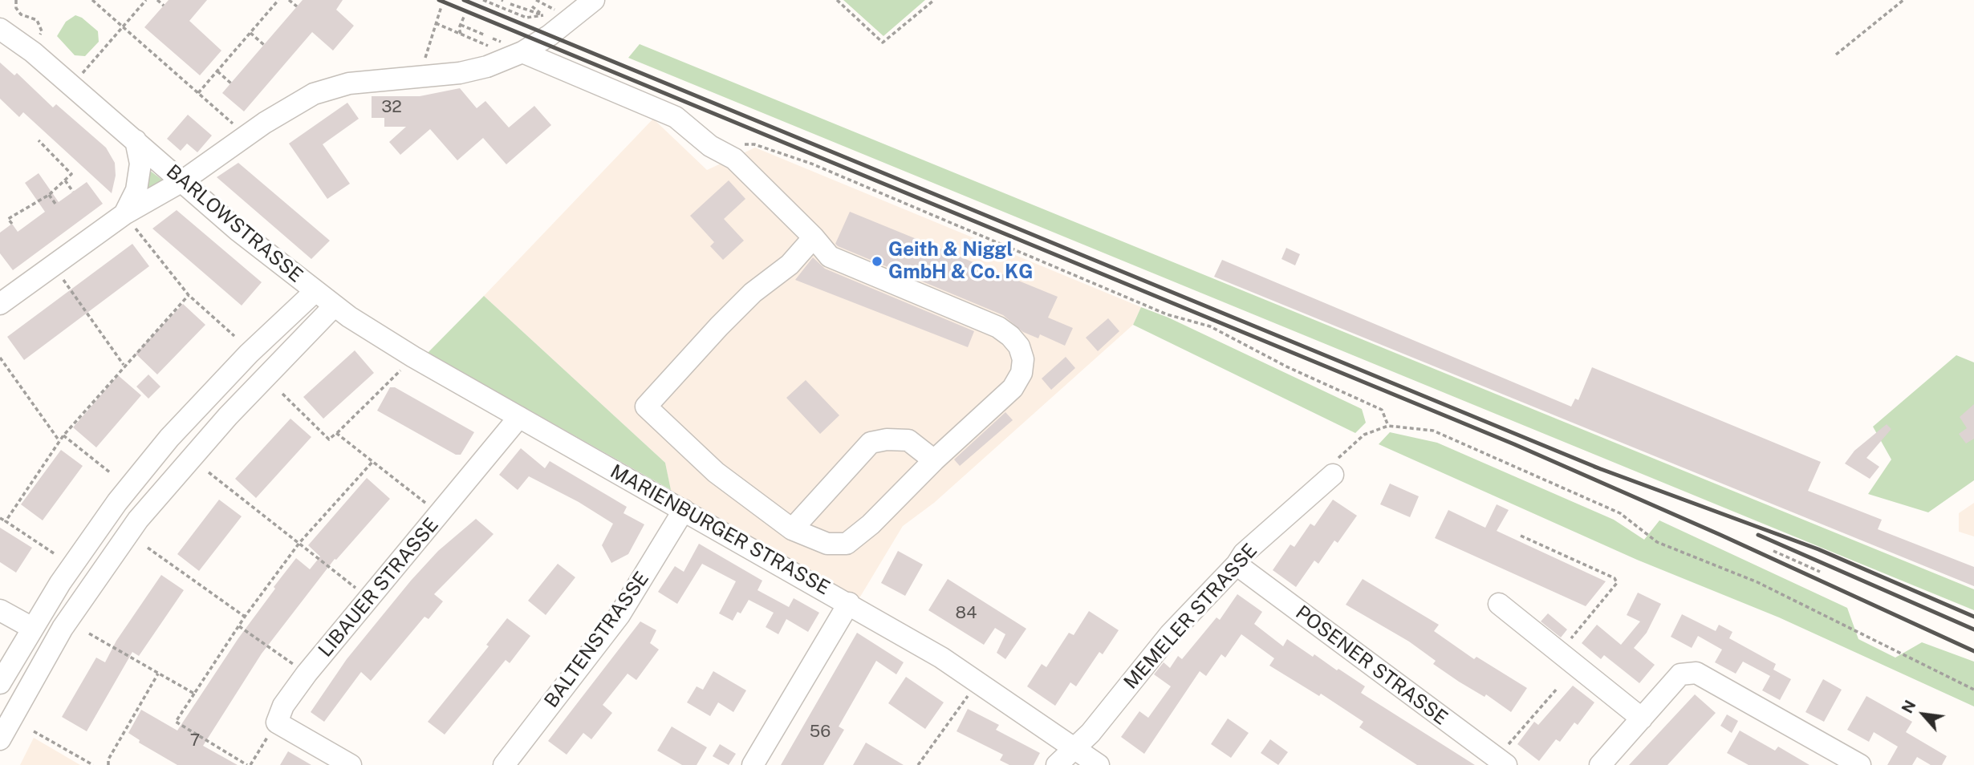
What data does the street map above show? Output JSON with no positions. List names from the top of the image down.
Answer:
{
  "streets": {
    "street": [
      "BARLOWSTRASSE",
      "MARIENBURGER STRASSE",
      "LIBAUER STRASSE",
      "MEMELER STRASSE",
      "BALTENSTRASSE",
      "POSENER STRASSE"
    ]
  },
  "crossings": [
    ["BARLOWSTRASSE", "MARIENBURGER STRASSE"],
    ["MARIENBURGER STRASSE", "LIBAUER STRASSE"],
    ["MARIENBURGER STRASSE", "MEMELER STRASSE"],
    ["MARIENBURGER STRASSE", "BALTENSTRASSE"],
    ["MEMELER STRASSE", "POSENER STRASSE"]
  ],
  "places": ["Geith & Niggl GmbH & Co. KG"],
  "house_numbers": [
    "32",
    "84",
    "56",
    "7"
  ],
  "north": "top left"
}
